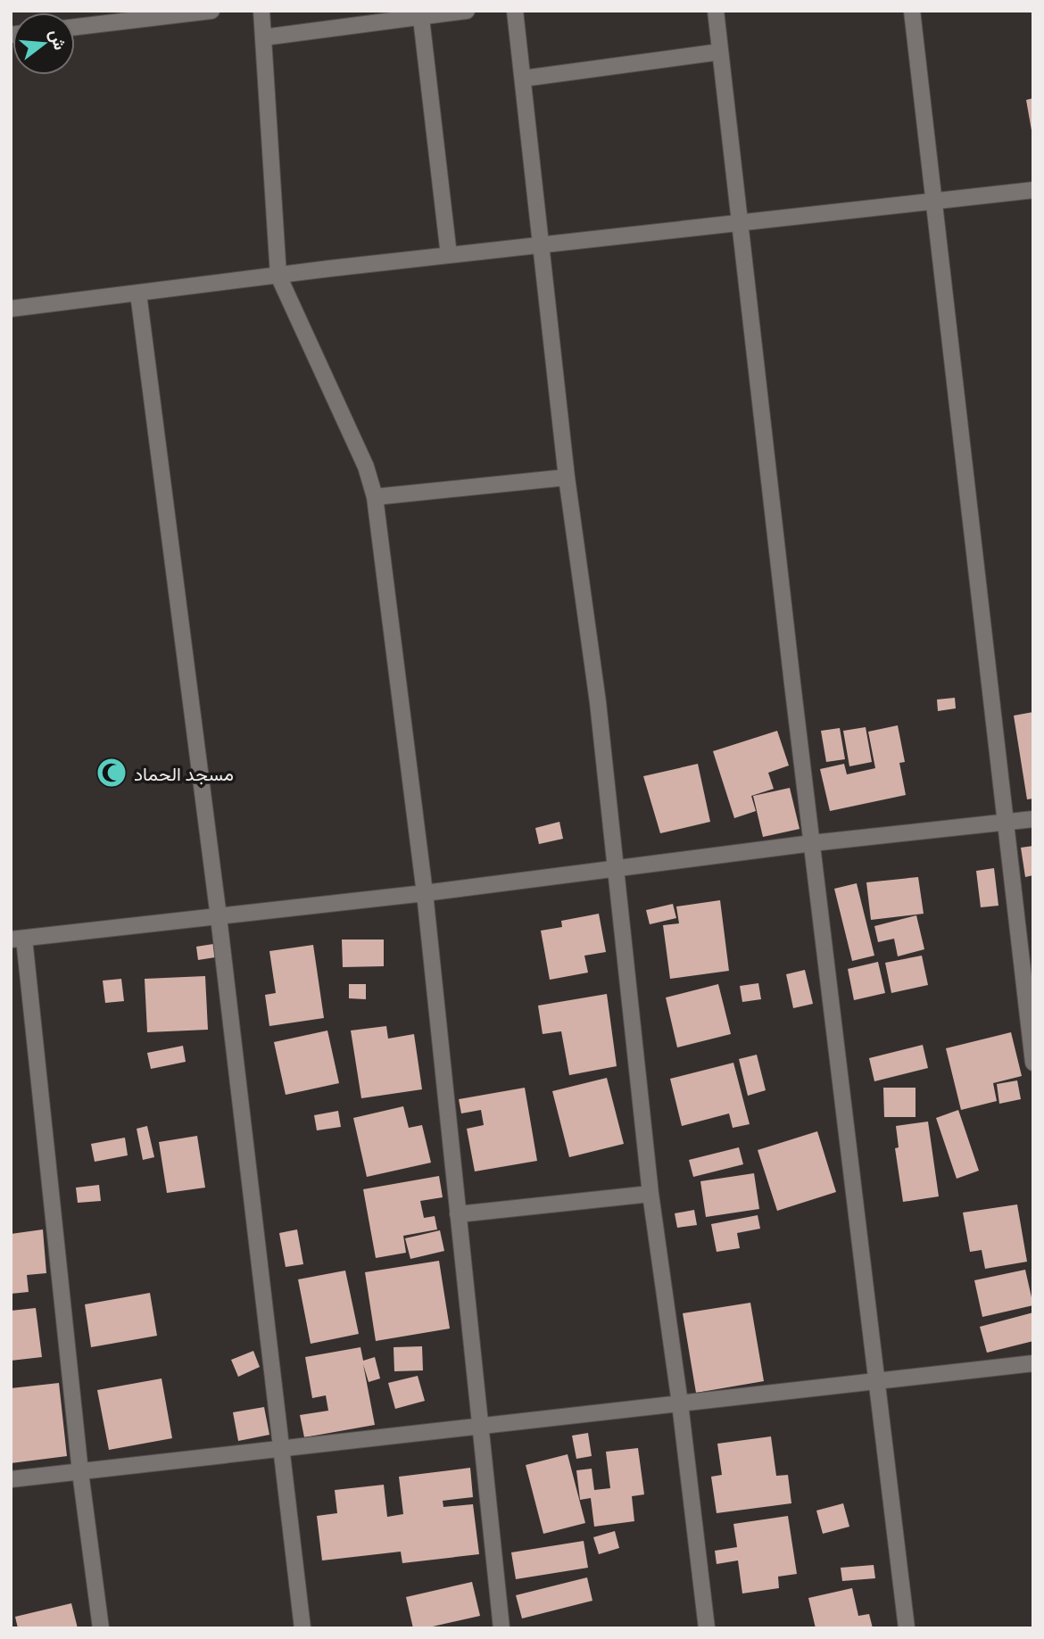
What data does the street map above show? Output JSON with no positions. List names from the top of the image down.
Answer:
{
  "places": {
    "mosque": ["مسجد الحماد"]
  },
  "north": "right"
}
